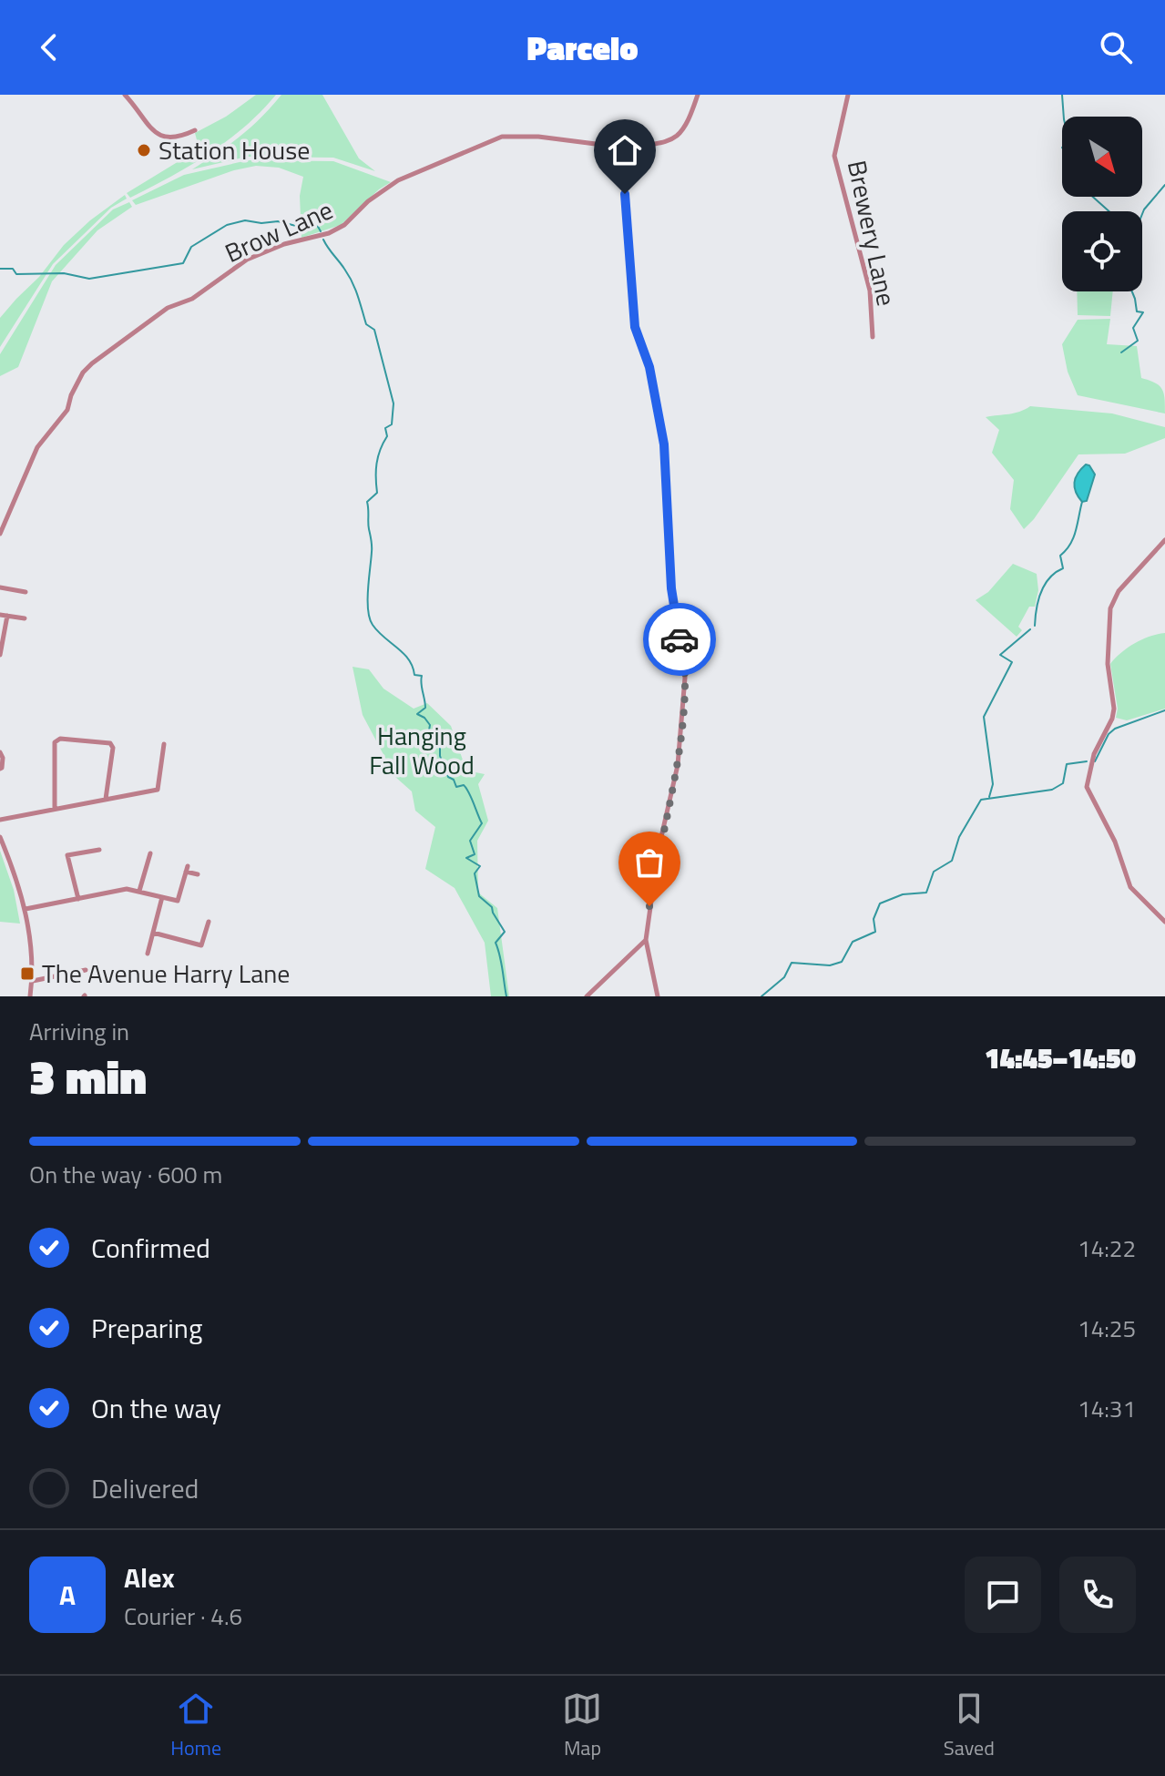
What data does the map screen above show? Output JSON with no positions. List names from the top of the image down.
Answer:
{
  "streets": {
    "street": ["Brow Lane", "Brewery Lane"]
  },
  "parks": ["Hanging Fall Wood"],
  "places": {
    "other": ["Station House"],
    "transit": ["The Avenue Harry Lane"]
  },
  "north": "bottom right",
  "page": {
    "header": "Parcelo",
    "heading": ["3 min", "Arriving in", "14:45–14:50"],
    "panel": ["Alex", "Courier · 4.6"],
    "bar": "On the way · 600 m",
    "list": [
      ["Confirmed", "14:22"],
      ["Preparing", "14:25"],
      ["On the way", "14:31"],
      "Delivered"
    ],
    "round": "A",
    "tabs": ["Home", "Map", "Saved"]
  }
}
